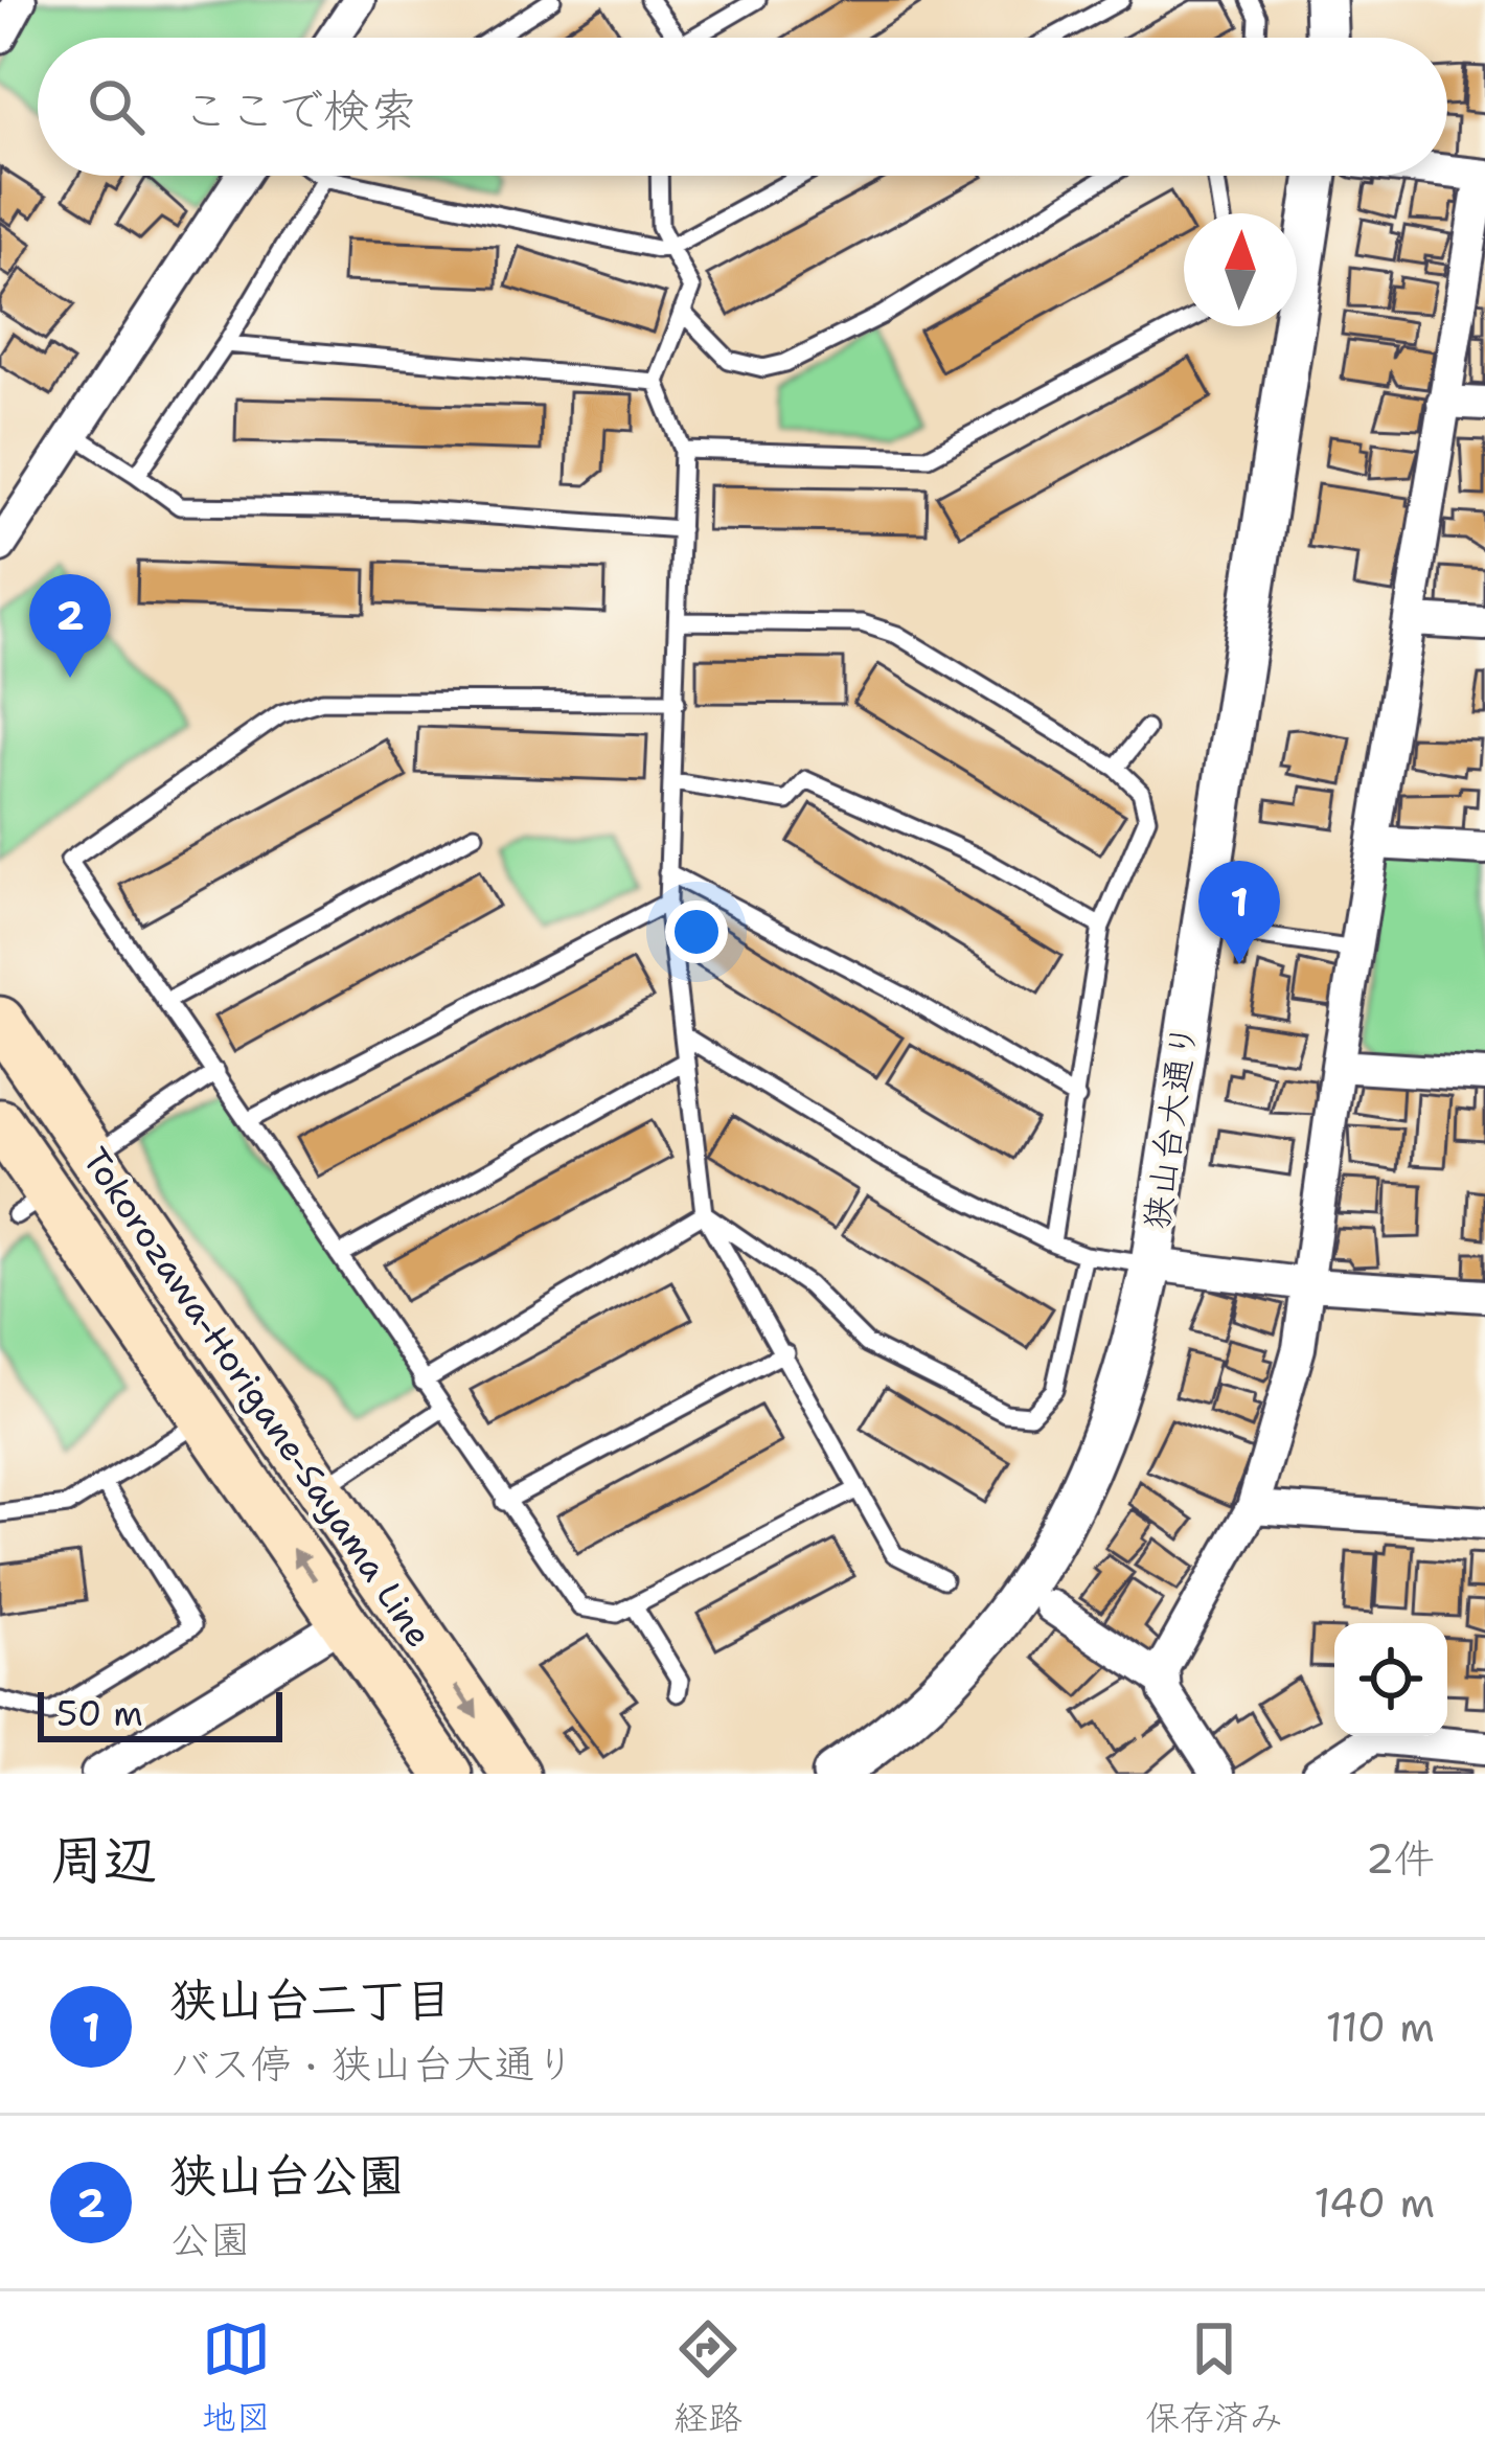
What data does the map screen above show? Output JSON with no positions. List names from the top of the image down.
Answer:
{
  "streets": {
    "main road": ["Tokorozawa-Horigane-Sayama Line"],
    "street": ["狭山台大通り"]
  },
  "scale_bar": "50 m",
  "north": "top",
  "page": {
    "search": "ここで検索",
    "pins": ["2", "1"],
    "scale": "50 m",
    "heading": ["周辺", "2件"],
    "list": [
      {
        "mark": "1",
        "name": "狭山台二丁目",
        "note": "バス停 · 狭山台大通り",
        "value": "110 m"
      },
      {
        "mark": "2",
        "name": "狭山台公園",
        "note": "公園",
        "value": "140 m"
      }
    ],
    "nav": ["地図", "経路", "保存済み"]
  }
}
